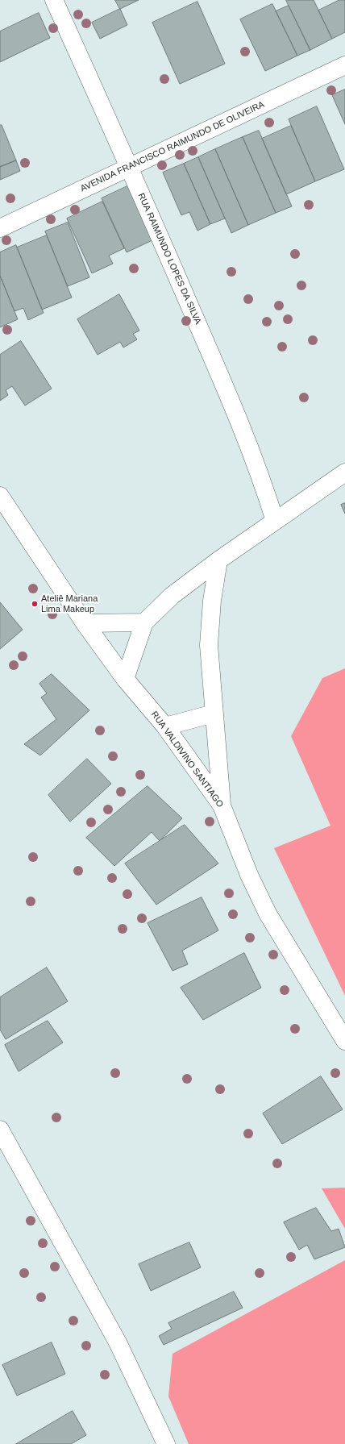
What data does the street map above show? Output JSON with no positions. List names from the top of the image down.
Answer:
{
  "streets": {
    "street": ["AVENIDA FRANCISCO RAIMUNDO DE OLIVEIRA", "RUA RAIMUNDO LOPES DA SILVA", "RUA VALDIVINO SANTIAGO"]
  },
  "crossings": [
    ["AVENIDA FRANCISCO RAIMUNDO DE OLIVEIRA", "RUA RAIMUNDO LOPES DA SILVA"]
  ],
  "places": ["Ateliê Mariana Lima Makeup"]
}
